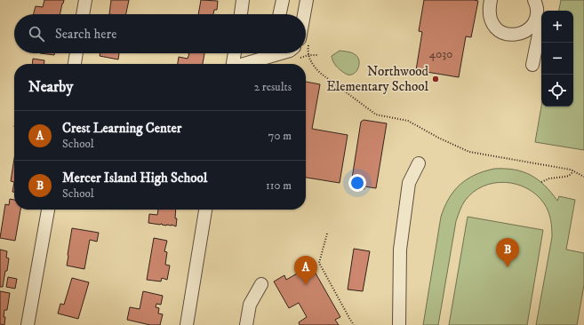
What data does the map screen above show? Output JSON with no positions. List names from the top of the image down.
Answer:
{
  "places": ["Northwood Elementary School"],
  "house_numbers": ["4030"],
  "page": {
    "map_buttons": ["+", "−"],
    "search": "Search here",
    "heading": ["Nearby", "2 results"],
    "list": [
      {
        "mark": "A",
        "name": "Crest Learning Center",
        "note": "School",
        "value": "70 m"
      },
      {
        "mark": "B",
        "name": "Mercer Island High School",
        "note": "School",
        "value": "110 m"
      }
    ],
    "pins": ["B", "A"]
  }
}
